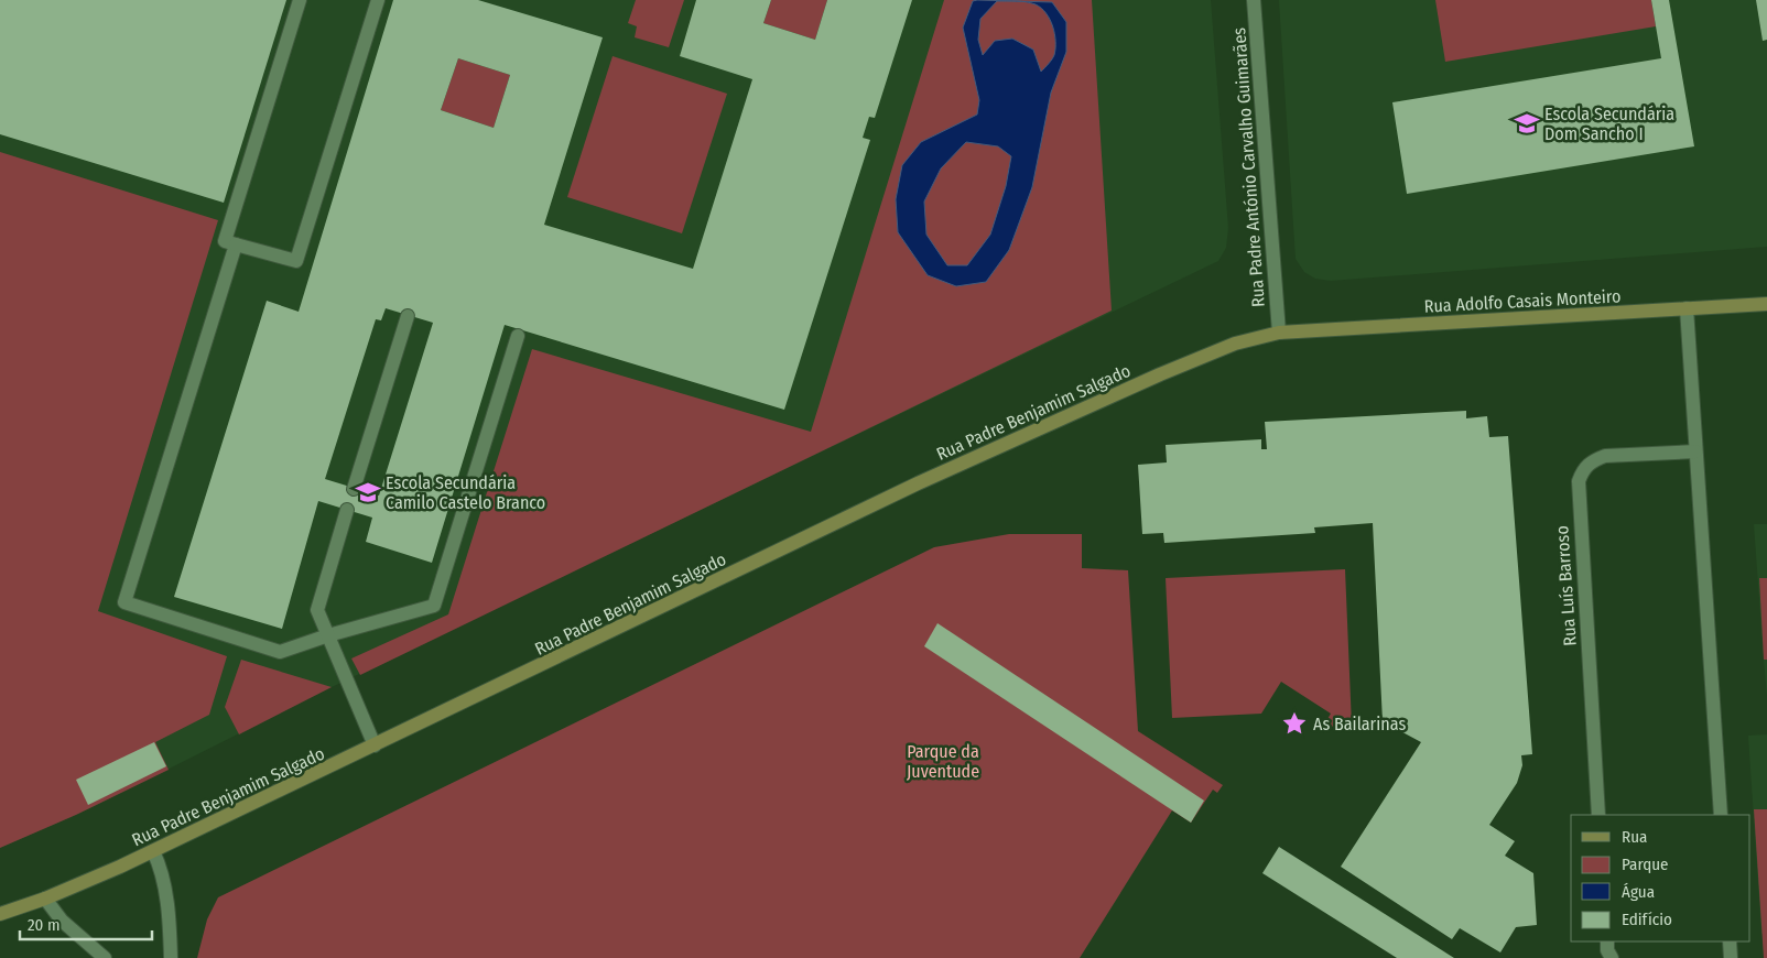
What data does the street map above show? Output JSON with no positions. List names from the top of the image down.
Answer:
{
  "streets": {
    "street": [
      "Rua Padre António Carvalho Guimarães",
      "Rua Adolfo Casais Monteiro",
      "Rua Padre Benjamim Salgado",
      "Rua Luís Barroso"
    ]
  },
  "crossings": [
    ["Rua Padre António Carvalho Guimarães", "Rua Adolfo Casais Monteiro"],
    ["Rua Padre António Carvalho Guimarães", "Rua Padre Benjamim Salgado"],
    ["Rua Adolfo Casais Monteiro", "Rua Padre Benjamim Salgado"]
  ],
  "parks": ["Parque da Juventude"],
  "places": {
    "school or university": ["Escola Secundária Dom Sancho I", "Escola Secundária Camilo Castelo Branco"],
    "place": ["As Bailarinas"]
  },
  "legend": [
    "Rua",
    "Parque",
    "Água",
    "Edifício"
  ],
  "scale_bar": "20 m"
}
